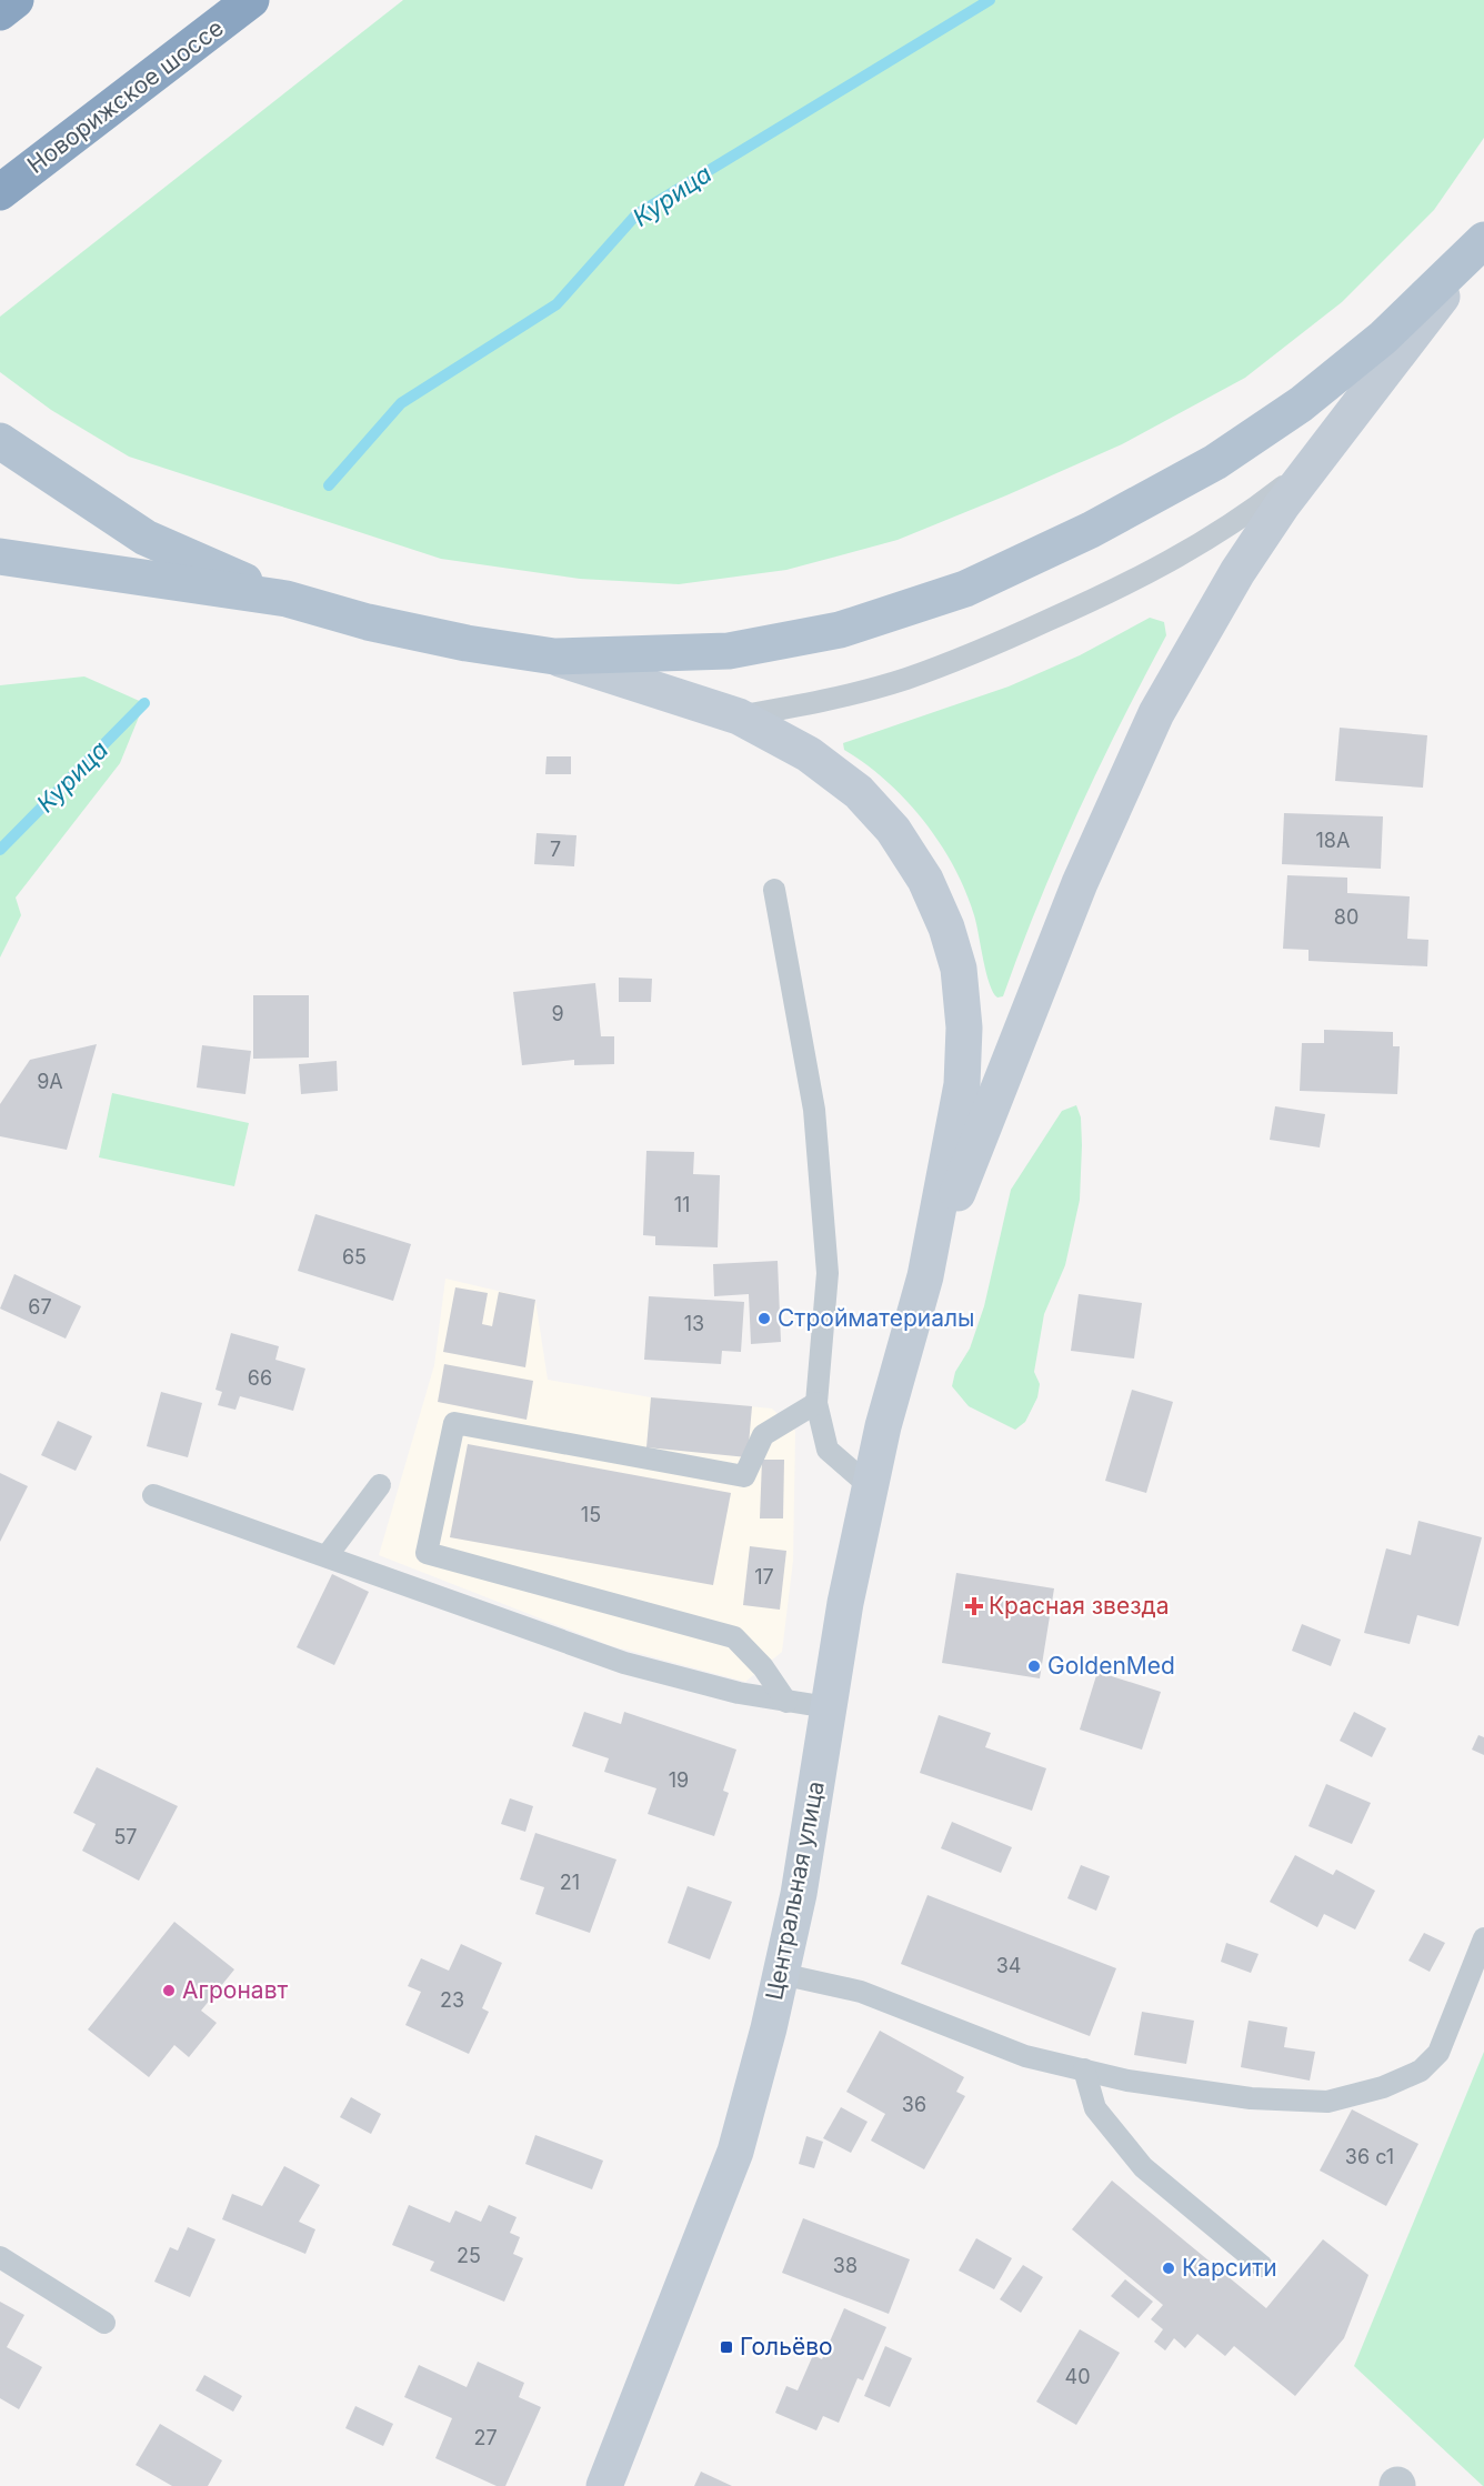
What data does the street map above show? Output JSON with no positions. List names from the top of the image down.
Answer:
{
  "streets": {
    "highway": ["Новорижское шоссе"],
    "main road": ["Центральная улица"]
  },
  "water": ["Курица"],
  "places": {
    "other": [
      "Стройматериалы",
      "GoldenMed",
      "Агронавт",
      "Карсити"
    ],
    "health": ["Красная звезда"],
    "transit": ["Гольёво"]
  },
  "house_numbers": [
    "18А",
    "7",
    "80",
    "9",
    "9А",
    "11",
    "65",
    "67",
    "13",
    "66",
    "15",
    "17",
    "19",
    "57",
    "21",
    "34",
    "23",
    "36",
    "36 с1",
    "25",
    "38",
    "40",
    "27"
  ]
}
